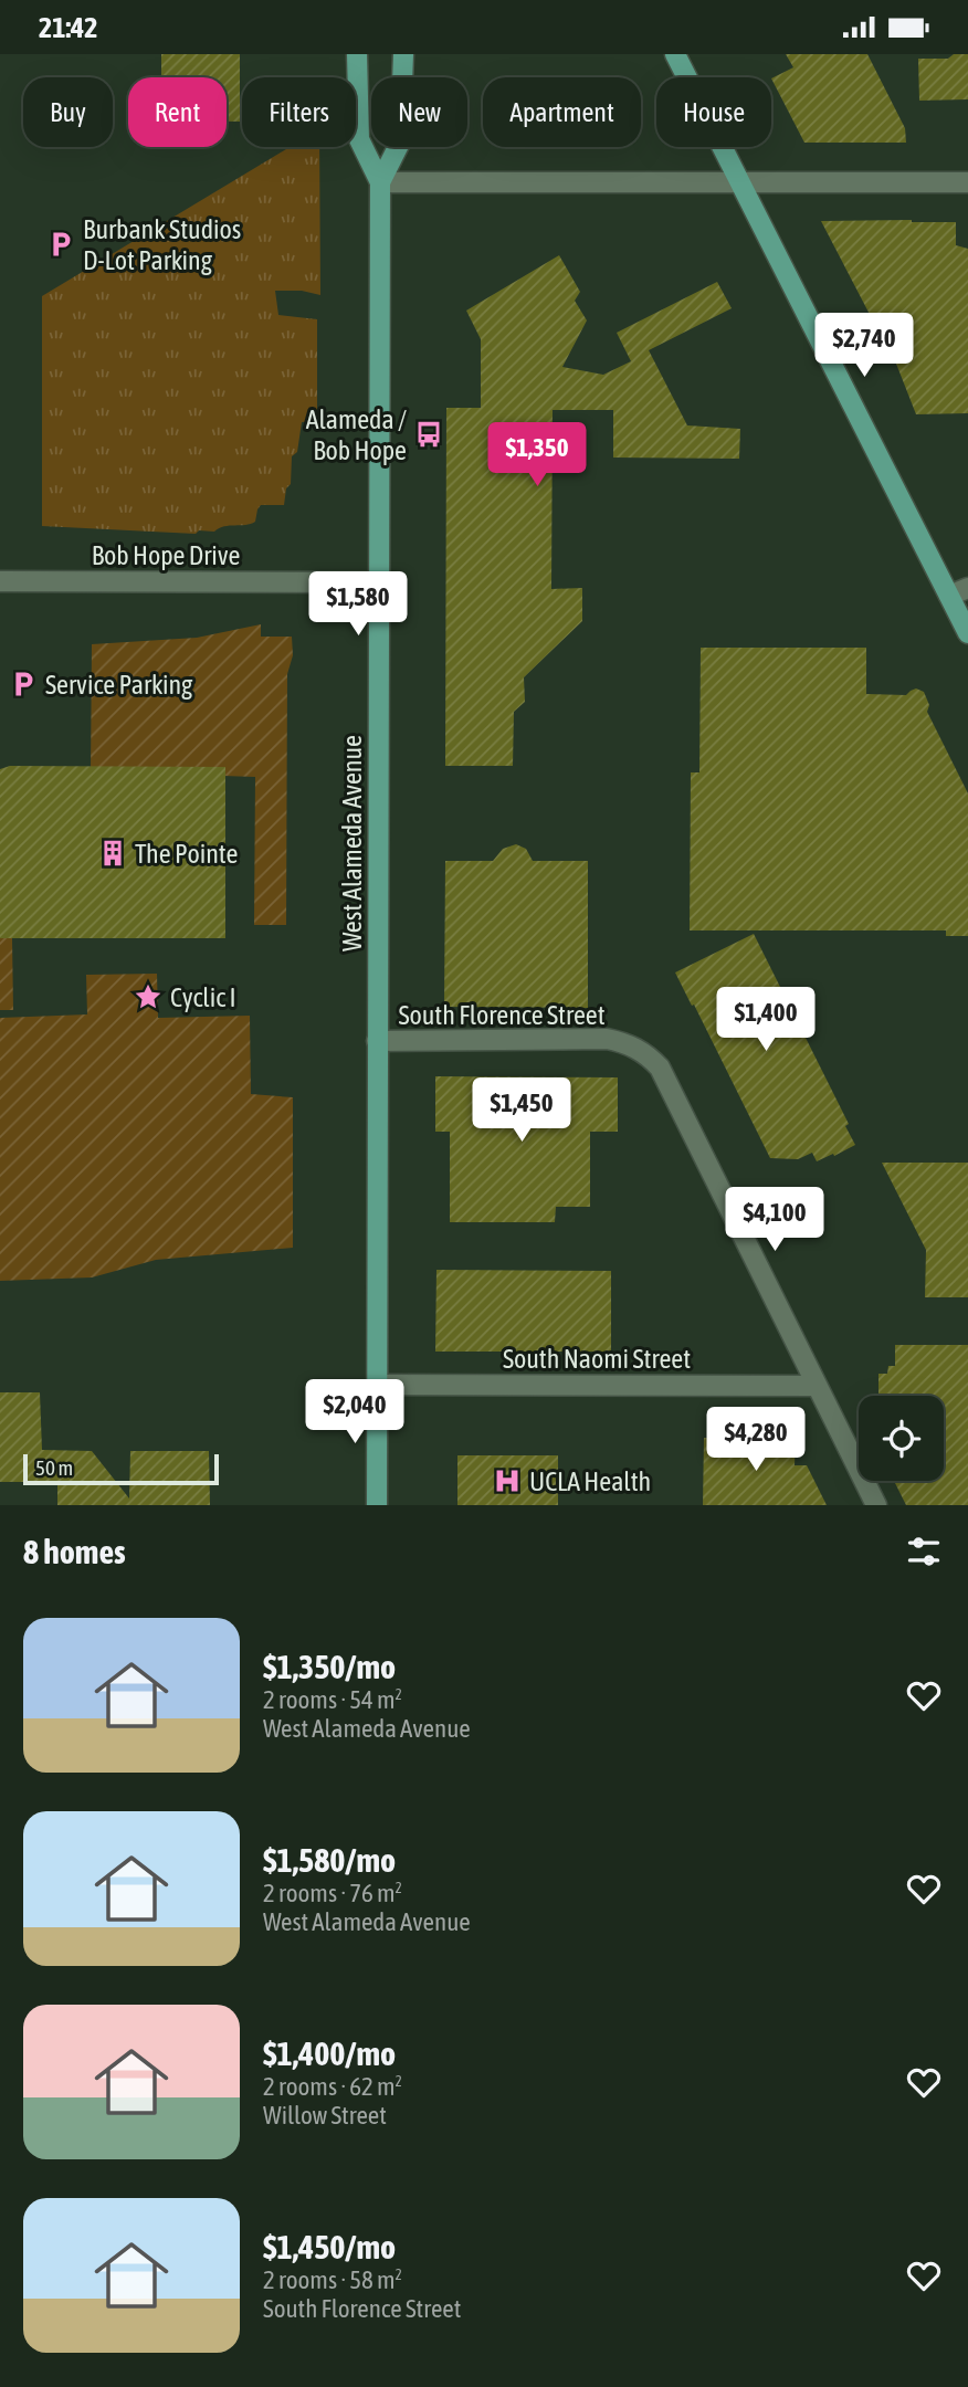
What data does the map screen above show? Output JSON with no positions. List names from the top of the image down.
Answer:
{
  "streets": {
    "main road": ["West Alameda Avenue"],
    "street": ["Bob Hope Drive", "South Florence Street", "South Naomi Street"]
  },
  "crossings": [
    ["Bob Hope Drive", "West Alameda Avenue"],
    ["West Alameda Avenue", "South Florence Street"],
    ["West Alameda Avenue", "South Naomi Street"],
    ["South Florence Street", "South Naomi Street"]
  ],
  "places": {
    "parking": ["Burbank Studios D-Lot Parking", "Service Parking"],
    "bus stop": ["Alameda / Bob Hope"],
    "building": ["The Pointe"],
    "place": ["Cyclic I"],
    "hospital": ["UCLA Health"]
  },
  "scale_bar": "50 m",
  "page": {
    "status": "21:42",
    "chip": [
      "Buy",
      "Rent",
      "Filters",
      "New",
      "Apartment",
      "House"
    ],
    "price": [
      "$2,740",
      "$1,350",
      "$1,580",
      "$1,400",
      "$1,450",
      "$4,100",
      "$2,040",
      "$4,280"
    ],
    "scale": "50 m",
    "heading": "8 homes",
    "list": [
      {
        "name": "$1,350/mo",
        "note": "2 rooms · 54 m² · West Alameda Avenue"
      },
      {
        "name": "$1,580/mo",
        "note": "2 rooms · 76 m² · West Alameda Avenue"
      },
      {
        "name": "$1,400/mo",
        "note": "2 rooms · 62 m² · Willow Street"
      },
      {
        "name": "$1,450/mo",
        "note": "2 rooms · 58 m² · South Florence Street"
      }
    ]
  }
}
